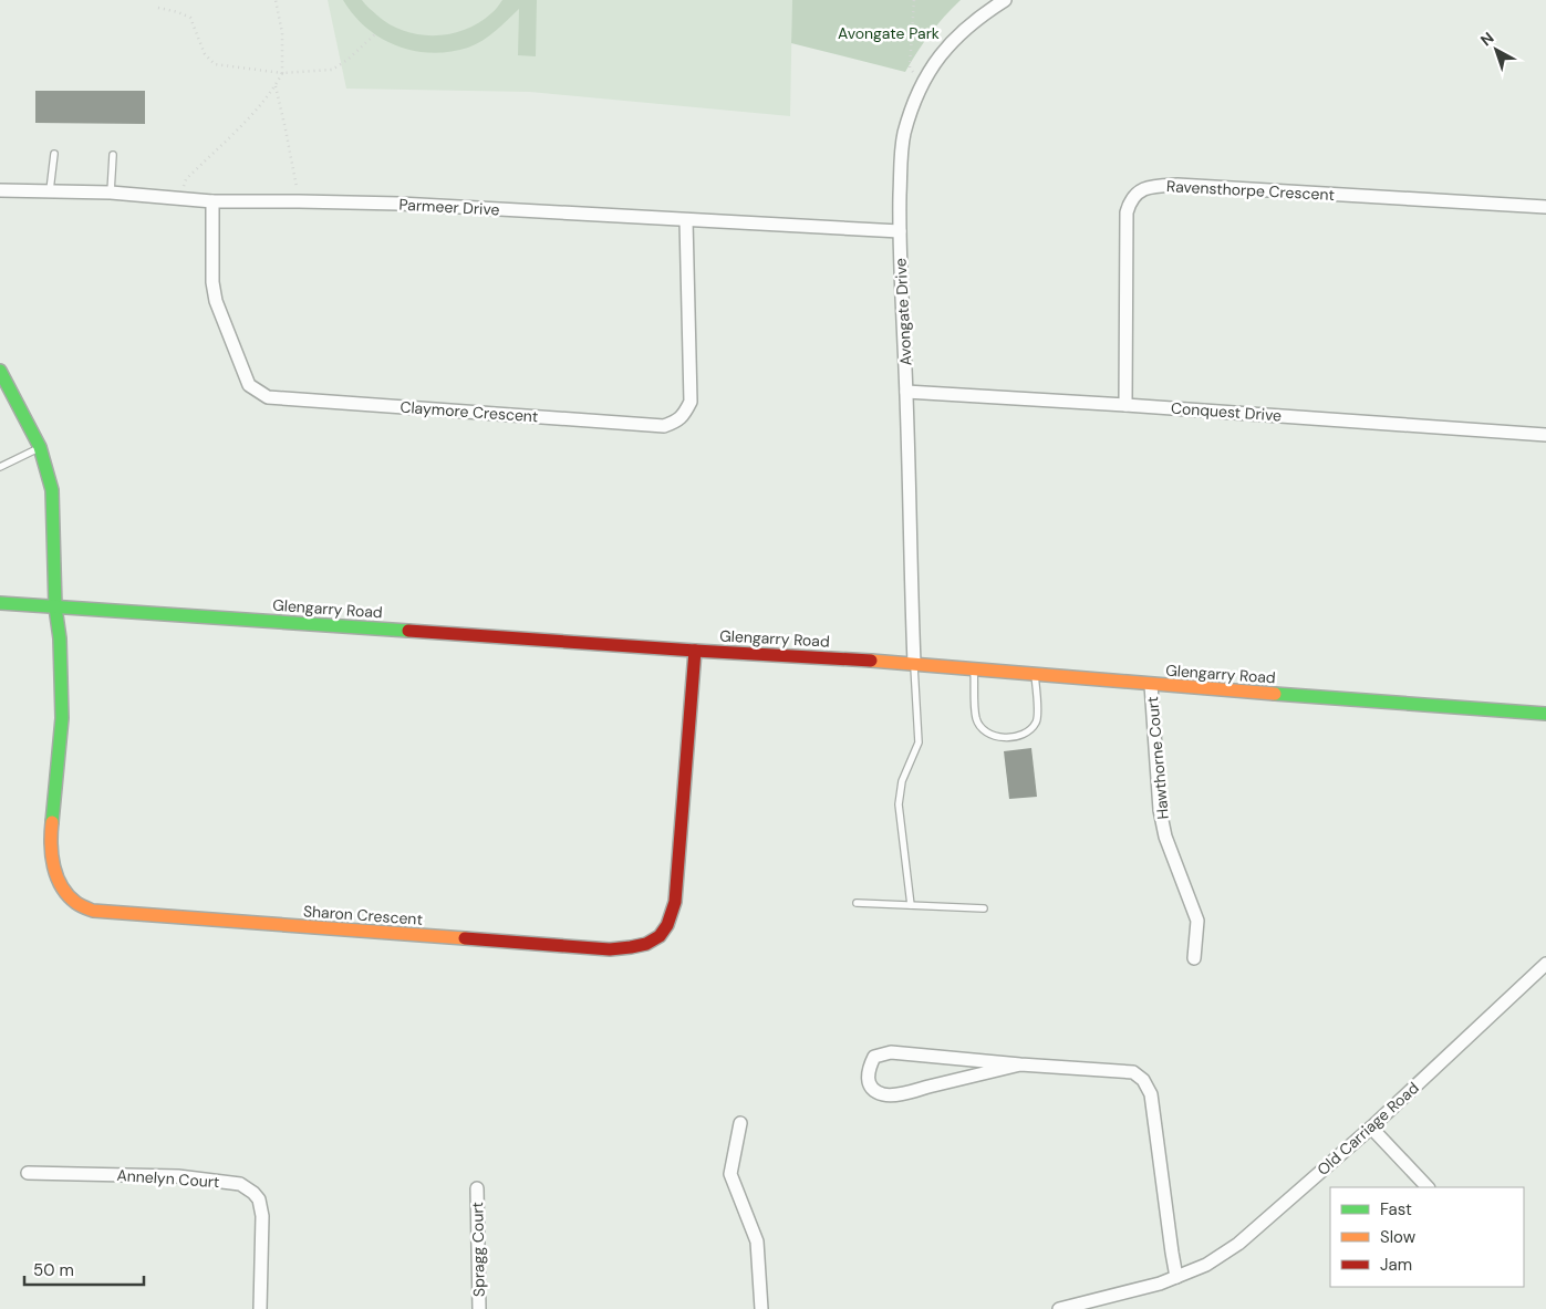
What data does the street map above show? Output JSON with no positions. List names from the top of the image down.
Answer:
{
  "streets": {
    "street": [
      "Ravensthorpe Crescent",
      "Parmeer Drive",
      "Avongate Drive",
      "Claymore Crescent",
      "Conquest Drive",
      "Glengarry Road",
      "Hawthorne Court",
      "Sharon Crescent",
      "Old Carriage Road",
      "Annelyn Court",
      "Spragg Court"
    ]
  },
  "crossings": [
    ["Ravensthorpe Crescent", "Conquest Drive"],
    ["Parmeer Drive", "Avongate Drive"],
    ["Parmeer Drive", "Claymore Crescent"],
    ["Avongate Drive", "Conquest Drive"],
    ["Avongate Drive", "Glengarry Road"],
    ["Glengarry Road", "Hawthorne Court"],
    ["Glengarry Road", "Sharon Crescent"]
  ],
  "parks": ["Avongate Park"],
  "legend": ["Fast", "Slow", "Jam"],
  "scale_bar": "50 m",
  "north": "top left"
}
